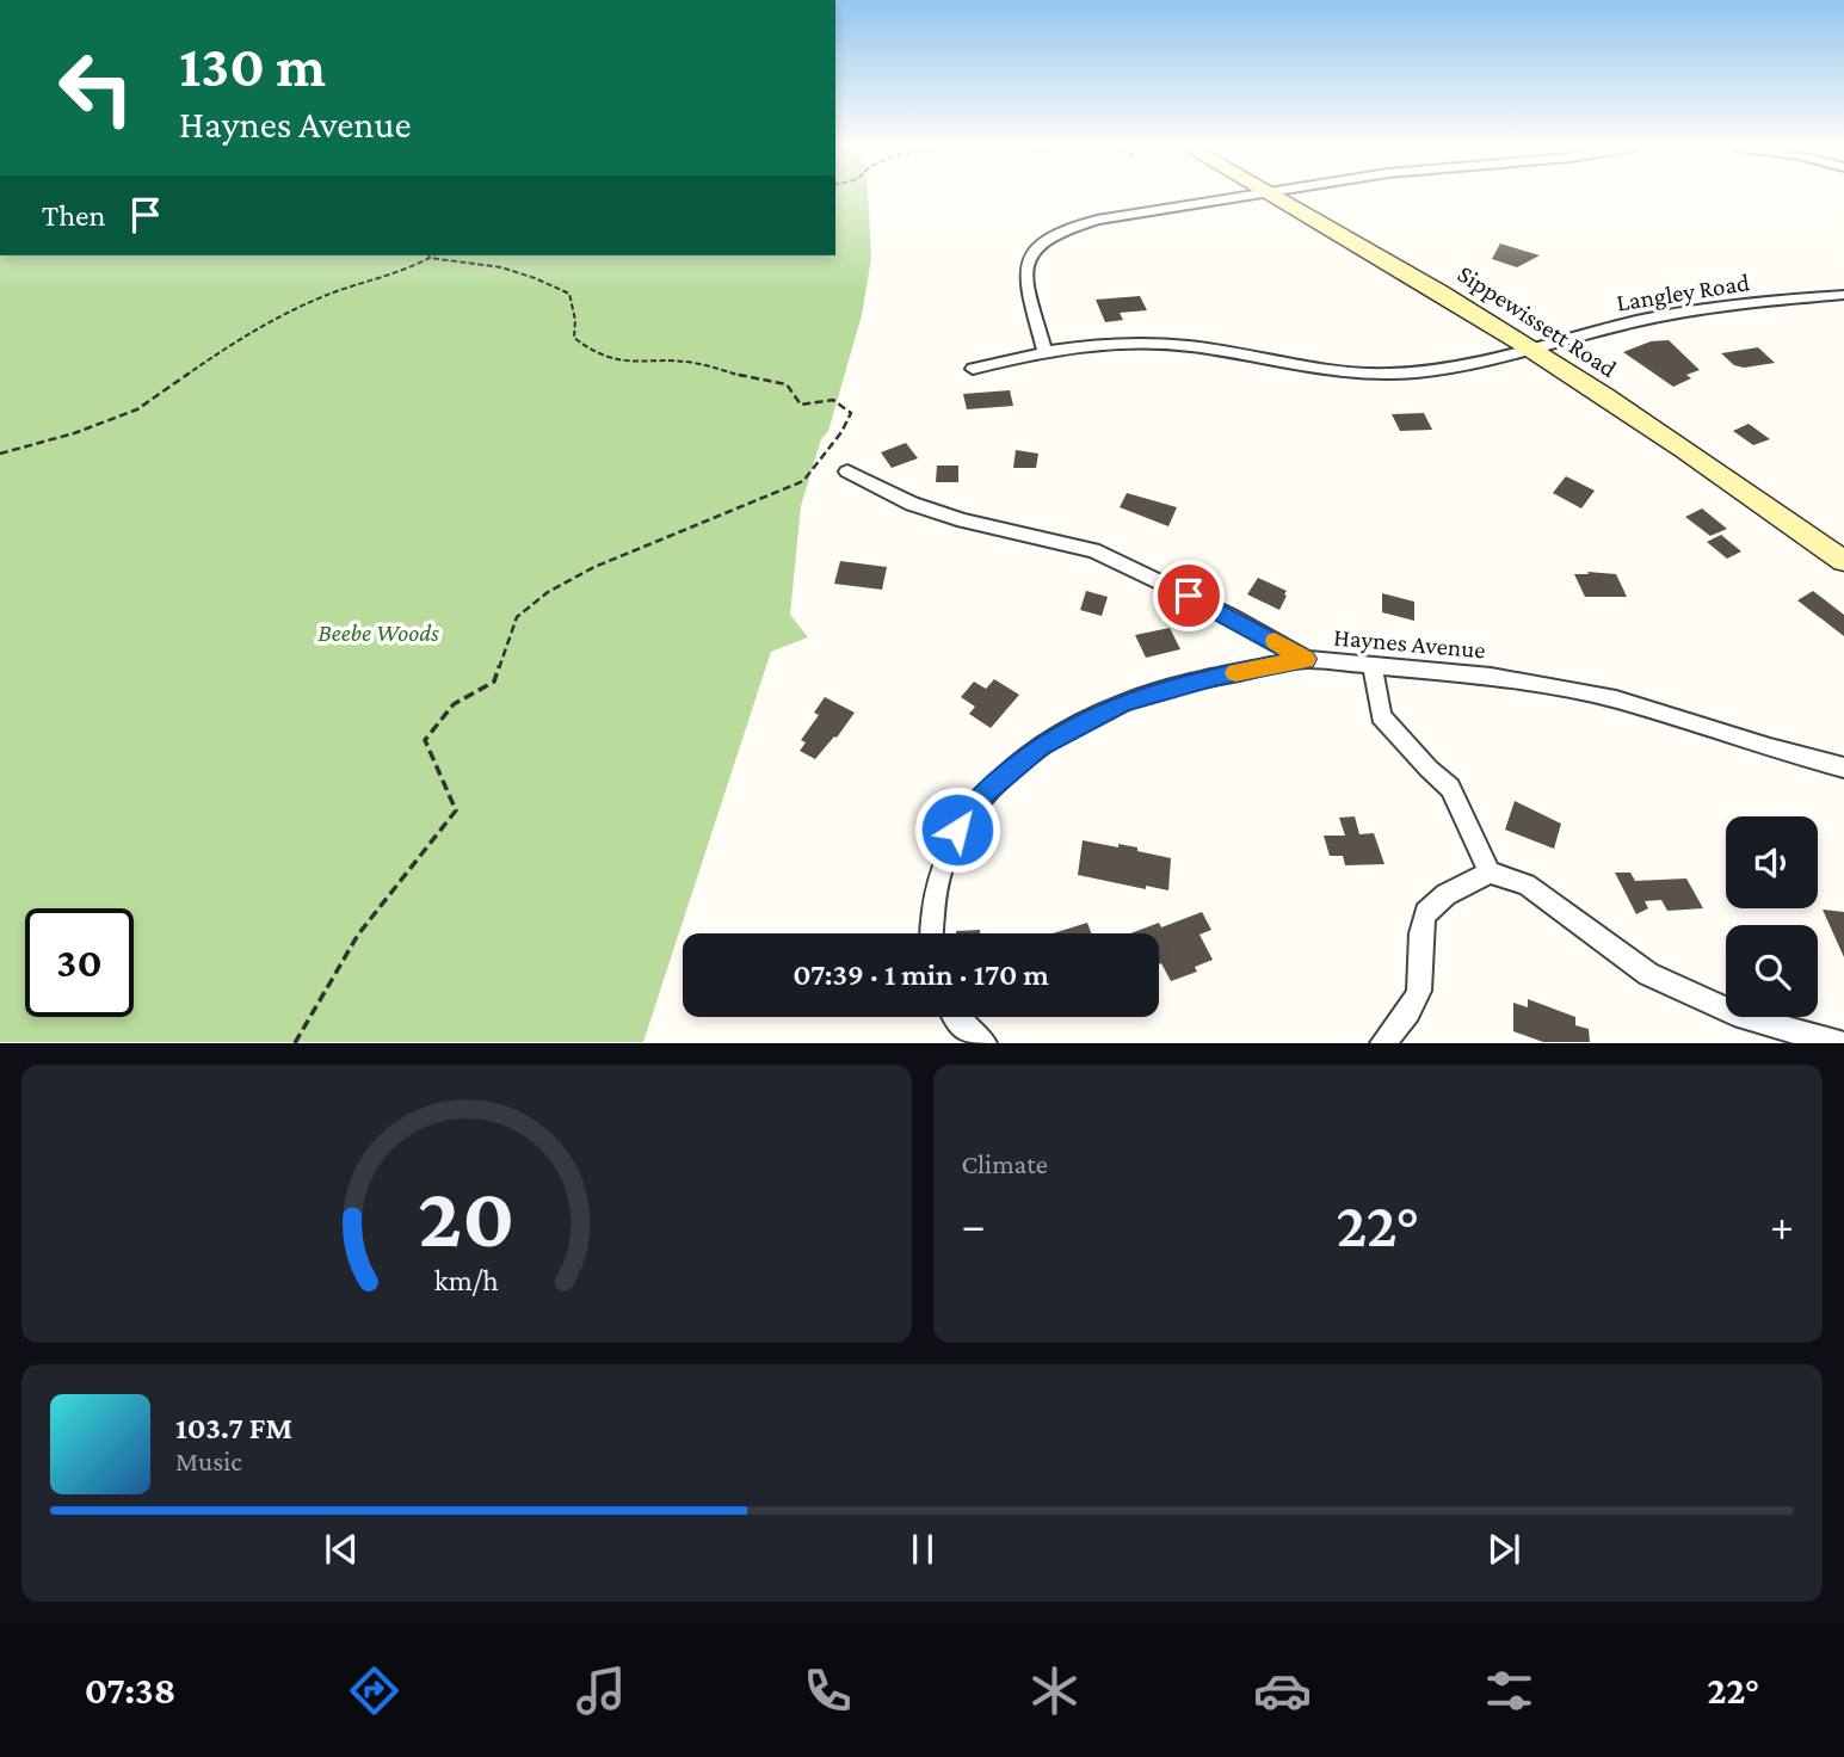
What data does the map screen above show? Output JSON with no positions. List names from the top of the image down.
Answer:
{
  "streets": {
    "main road": ["Sippewissett Road"],
    "street": ["Langley Road", "Haynes Avenue"]
  },
  "crossings": [
    ["Langley Road", "Sippewissett Road"]
  ],
  "parks": ["Beebe Woods"],
  "page": {
    "turn": ["130 m", "Haynes Avenue"],
    "then": "Then",
    "limit": "30",
    "trip": "07:39 · 1 min · 170 m",
    "tile": "Climate",
    "heat": ["−", "22°", "+"],
    "song": ["103.7 FM", "Music"],
    "tabs": ["07:38", "22°"],
    "gauge": ["20", "km/h"]
  }
}
